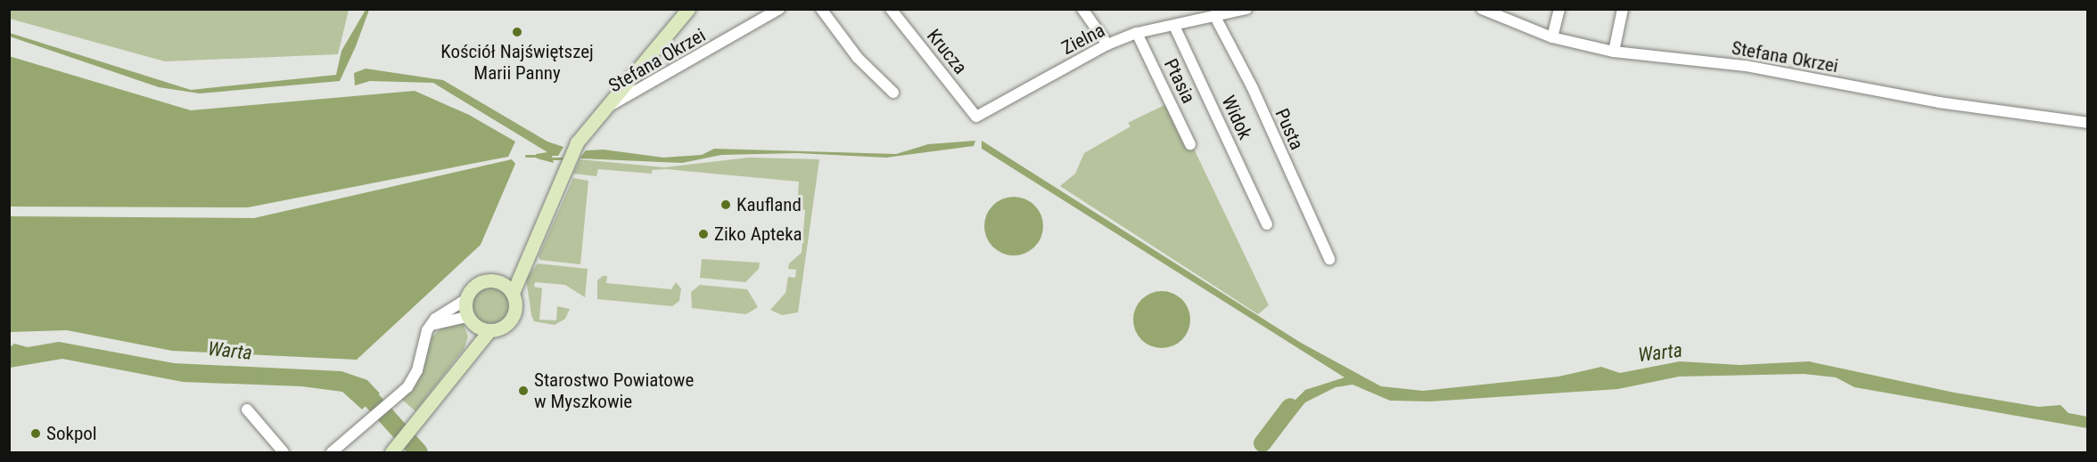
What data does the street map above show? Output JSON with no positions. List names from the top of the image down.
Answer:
{
  "streets": {
    "street": [
      "Zielna",
      "Krucza",
      "Stefana Okrzei",
      "Ptasia",
      "Widok",
      "Pusta"
    ]
  },
  "crossings": [
    ["Zielna", "Krucza"],
    ["Zielna", "Ptasia"],
    ["Zielna", "Widok"],
    ["Zielna", "Pusta"]
  ],
  "water": ["Warta"],
  "places": [
    "Kościół Najświętszej Marii Panny",
    "Kaufland",
    "Ziko Apteka",
    "Starostwo Powiatowe w Myszkowie",
    "Sokpol"
  ]
}
